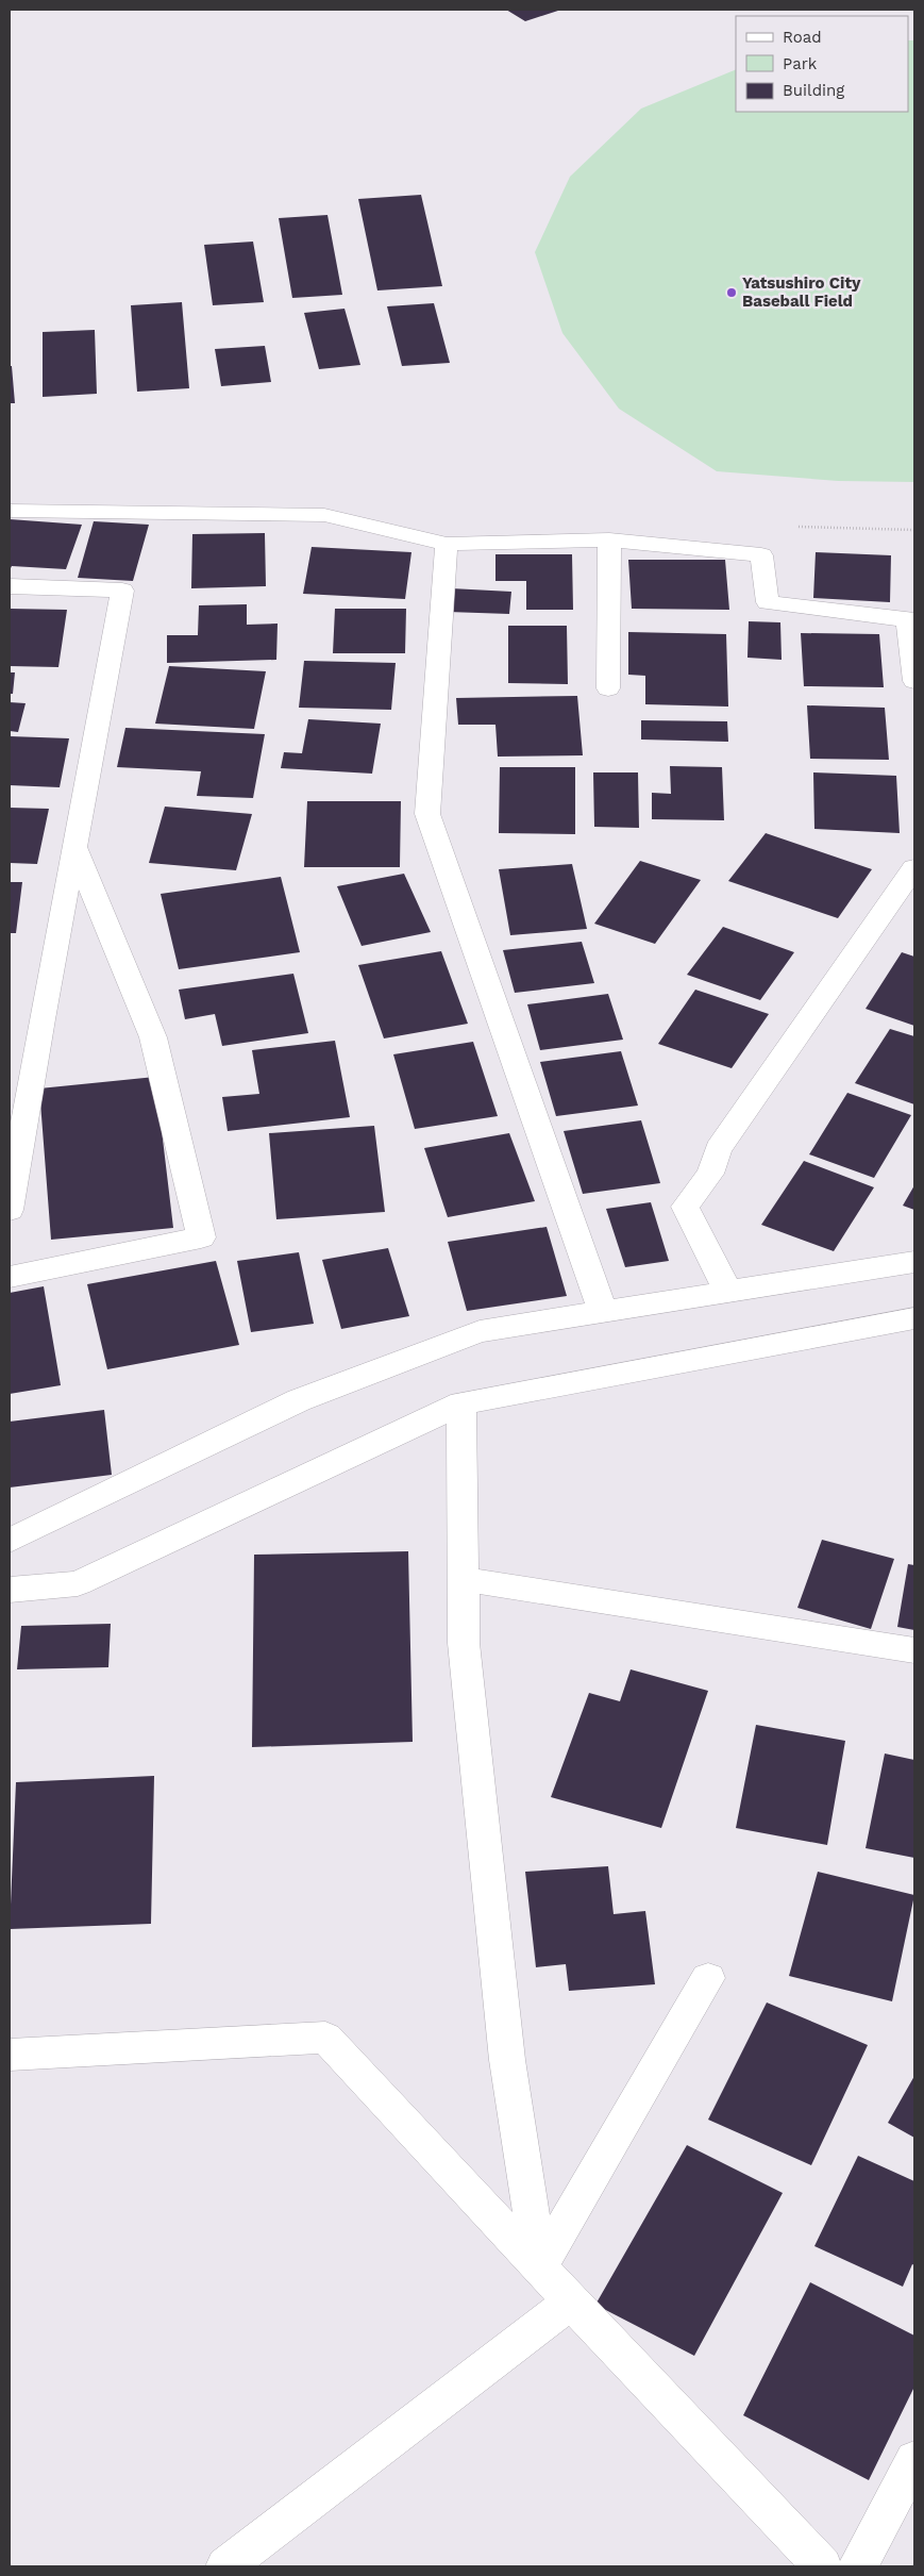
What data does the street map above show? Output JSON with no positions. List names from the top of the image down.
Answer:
{
  "places": ["Yatsushiro City Baseball Field"],
  "legend": ["Road", "Park", "Building"]
}
